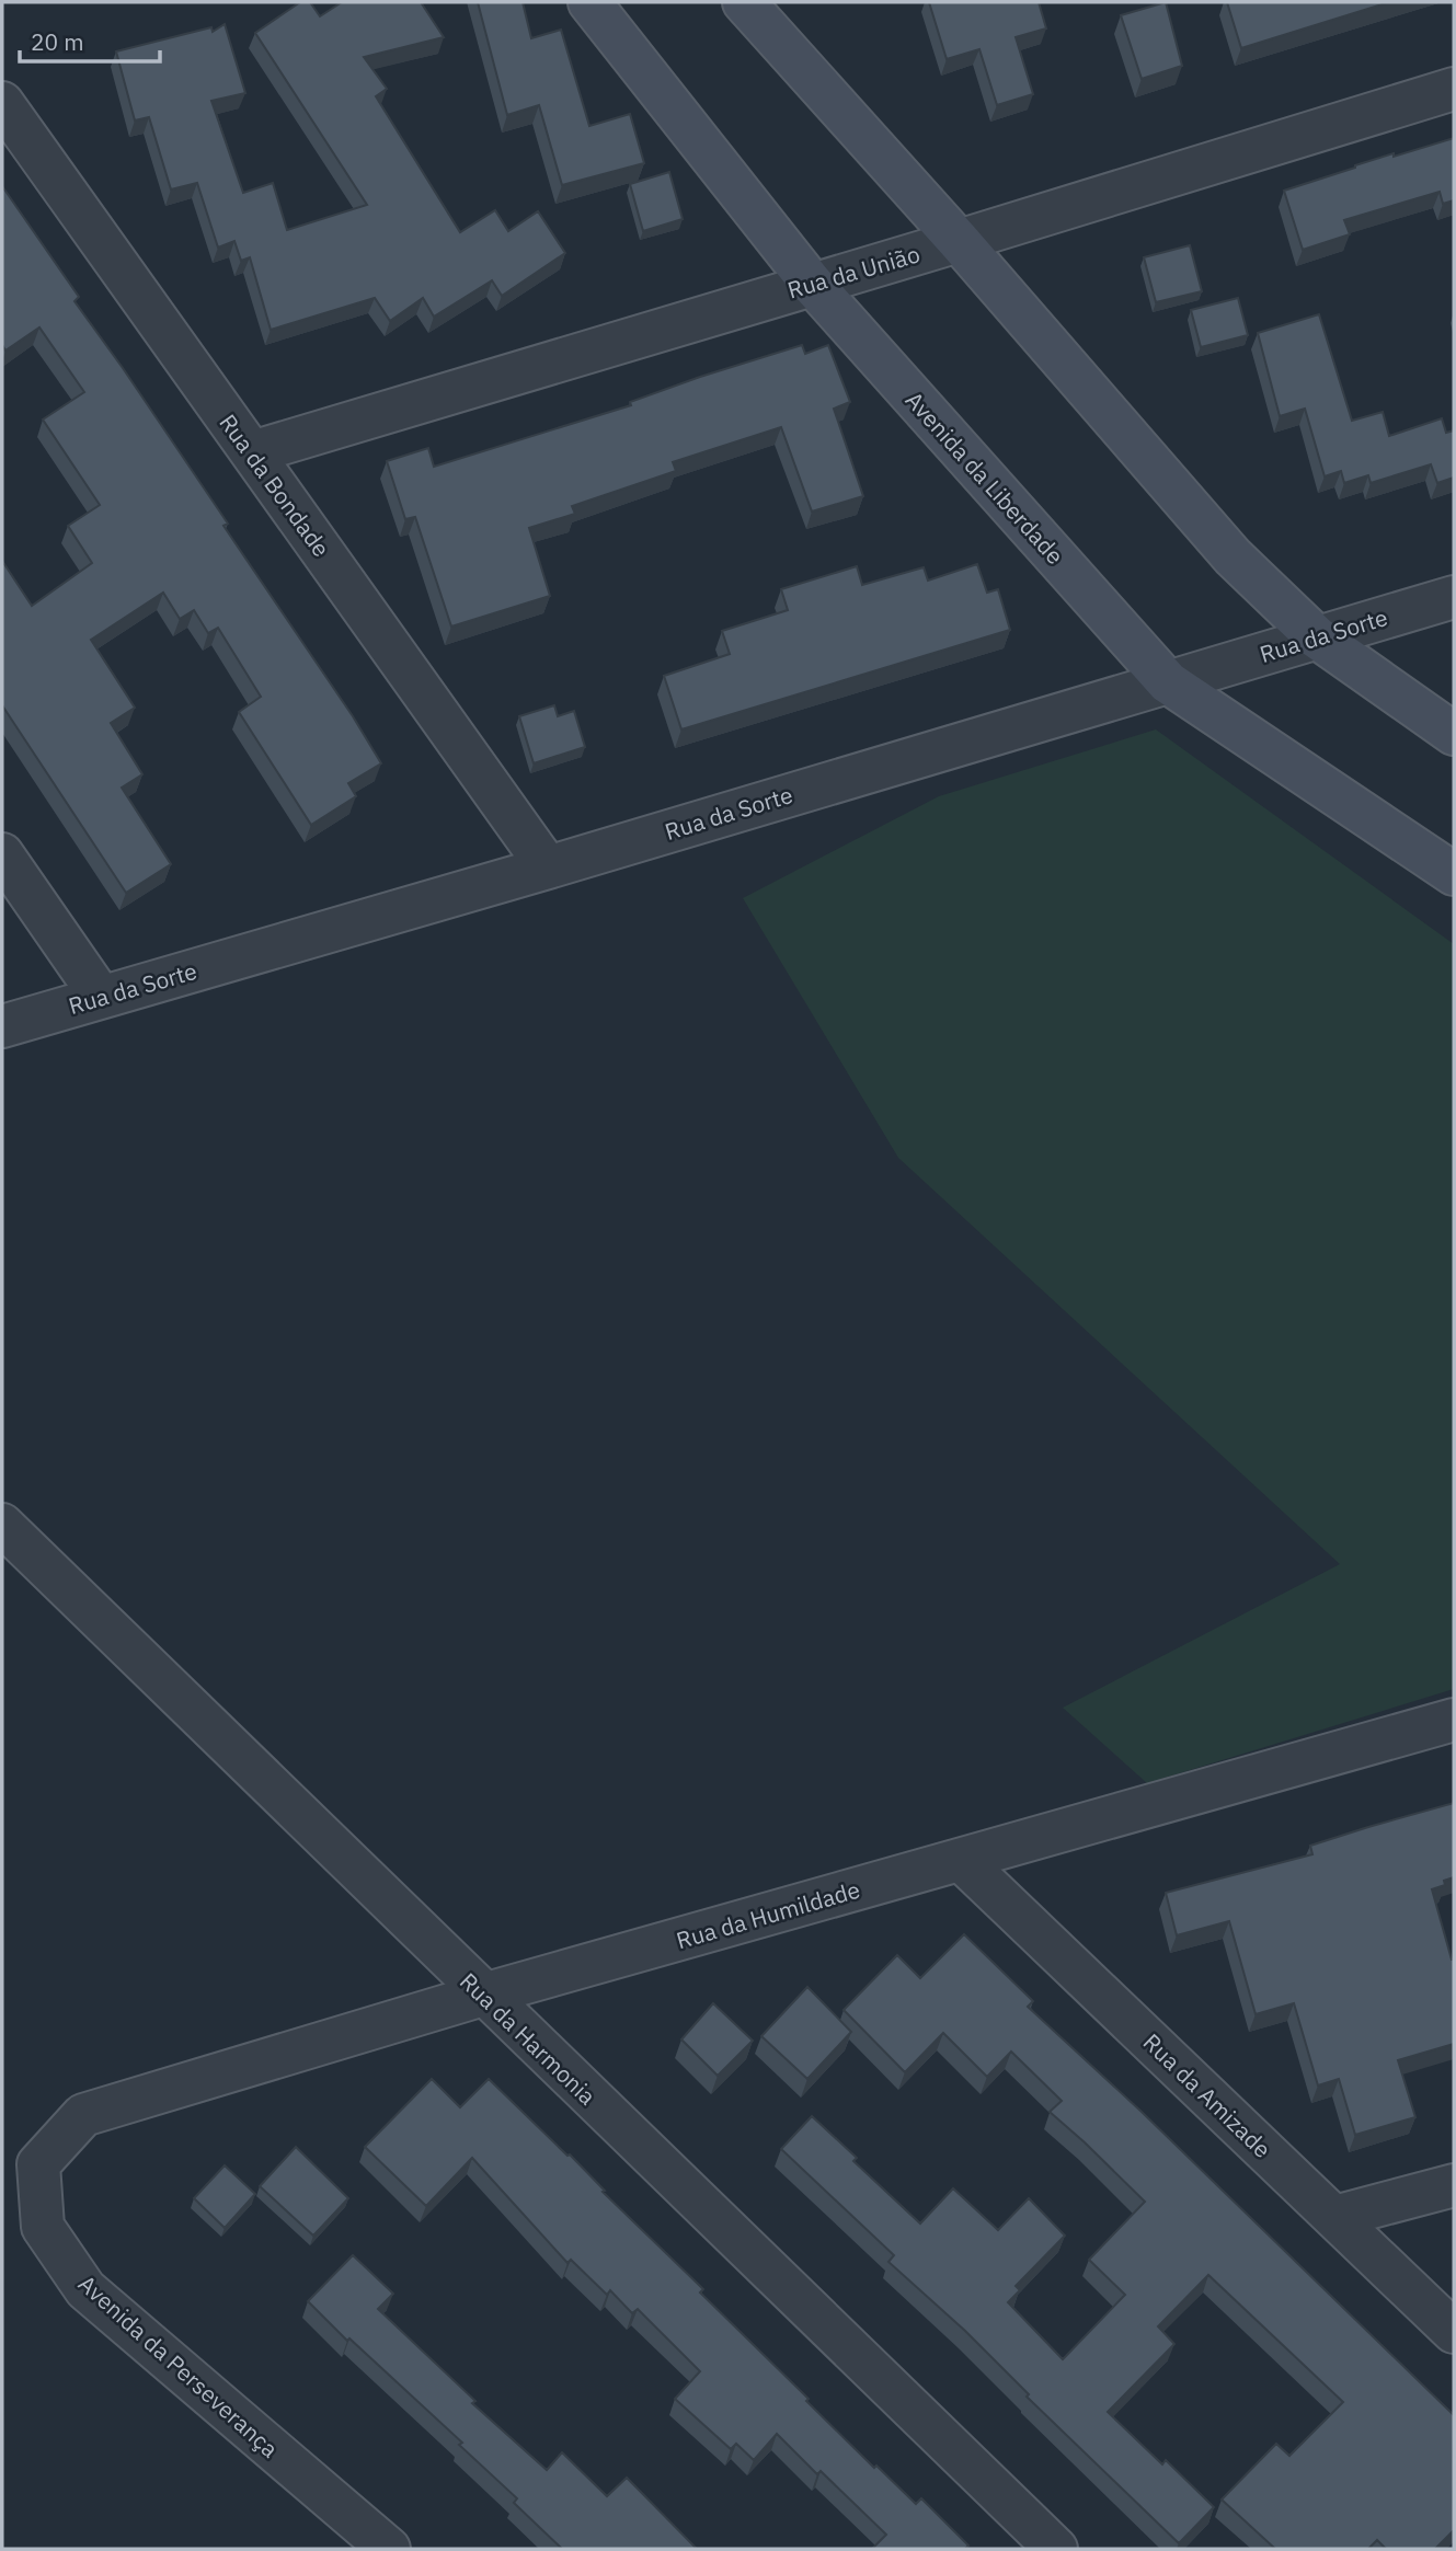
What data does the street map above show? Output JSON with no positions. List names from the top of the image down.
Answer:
{
  "streets": {
    "street": [
      "Rua da União",
      "Avenida da Liberdade",
      "Rua da Bondade",
      "Rua da Sorte",
      "Rua da Humildade",
      "Rua da Harmonia",
      "Rua da Amizade",
      "Avenida da Perseverança"
    ]
  },
  "crossings": [
    ["Rua da União", "Avenida da Liberdade"],
    ["Rua da União", "Rua da Bondade"],
    ["Avenida da Liberdade", "Rua da Sorte"],
    ["Rua da Bondade", "Rua da Sorte"],
    ["Rua da Humildade", "Rua da Harmonia"],
    ["Rua da Humildade", "Rua da Amizade"],
    ["Rua da Humildade", "Avenida da Perseverança"]
  ],
  "scale_bar": "20 m"
}
